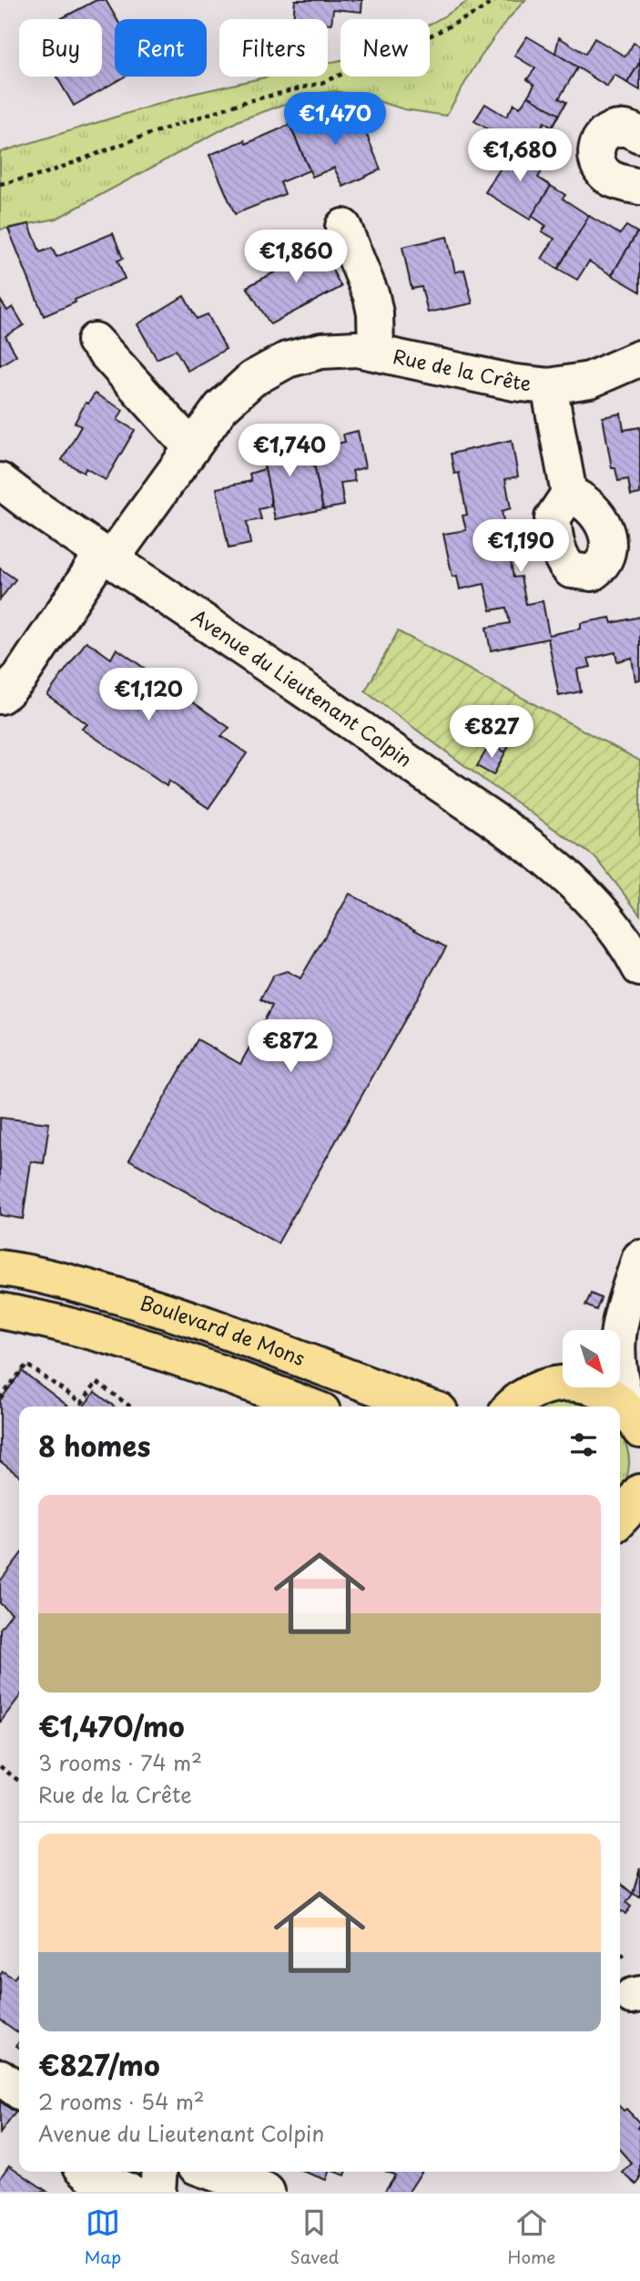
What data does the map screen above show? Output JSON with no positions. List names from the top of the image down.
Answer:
{
  "streets": {
    "main road": ["Boulevard de Mons"],
    "street": ["Rue de la Crête", "Avenue du Lieutenant Colpin"]
  },
  "crossings": [
    ["Rue de la Crête", "Avenue du Lieutenant Colpin"]
  ],
  "north": "bottom right",
  "page": {
    "chip": [
      "Buy",
      "Rent",
      "Filters",
      "New"
    ],
    "price": [
      "€1,470",
      "€1,680",
      "€1,860",
      "€1,740",
      "€1,190",
      "€1,120",
      "€827",
      "€872"
    ],
    "heading": "8 homes",
    "list": [
      {
        "name": "€1,470/mo",
        "note": "3 rooms · 74 m² · Rue de la Crête"
      },
      {
        "name": "€827/mo",
        "note": "2 rooms · 54 m² · Avenue du Lieutenant Colpin"
      }
    ],
    "tabs": ["Map", "Saved", "Home"]
  }
}
